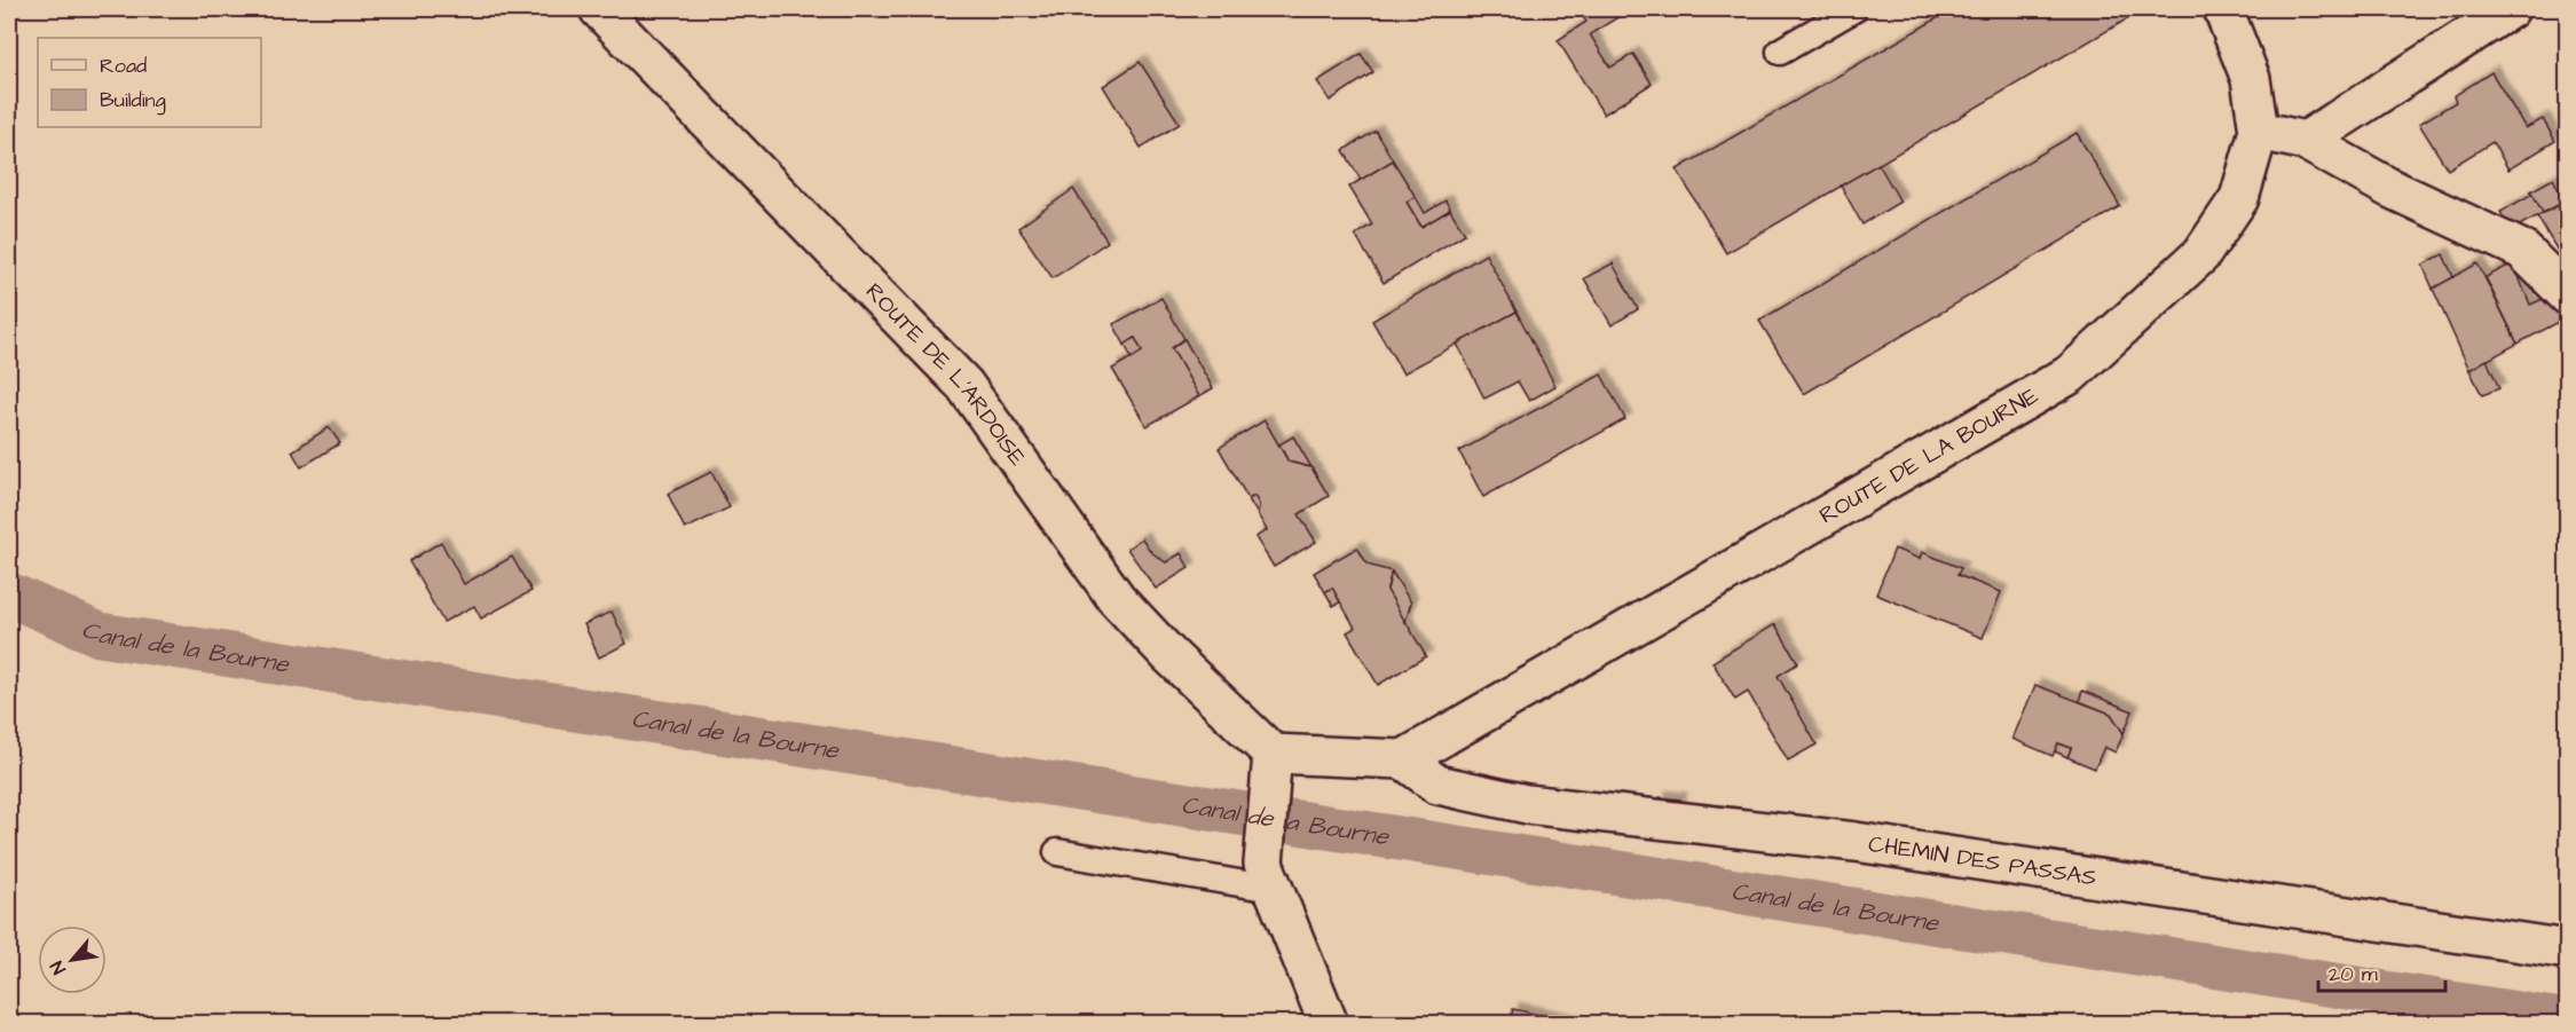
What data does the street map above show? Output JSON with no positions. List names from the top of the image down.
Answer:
{
  "streets": {
    "street": ["ROUTE DE L'ARDOISE", "ROUTE DE LA BOURNE", "CHEMIN DES PASSAS"]
  },
  "crossings": [
    ["ROUTE DE LA BOURNE", "CHEMIN DES PASSAS"]
  ],
  "water": ["Canal de la Bourne"],
  "legend": ["Road", "Building"],
  "scale_bar": "20 m",
  "north": "bottom left"
}
